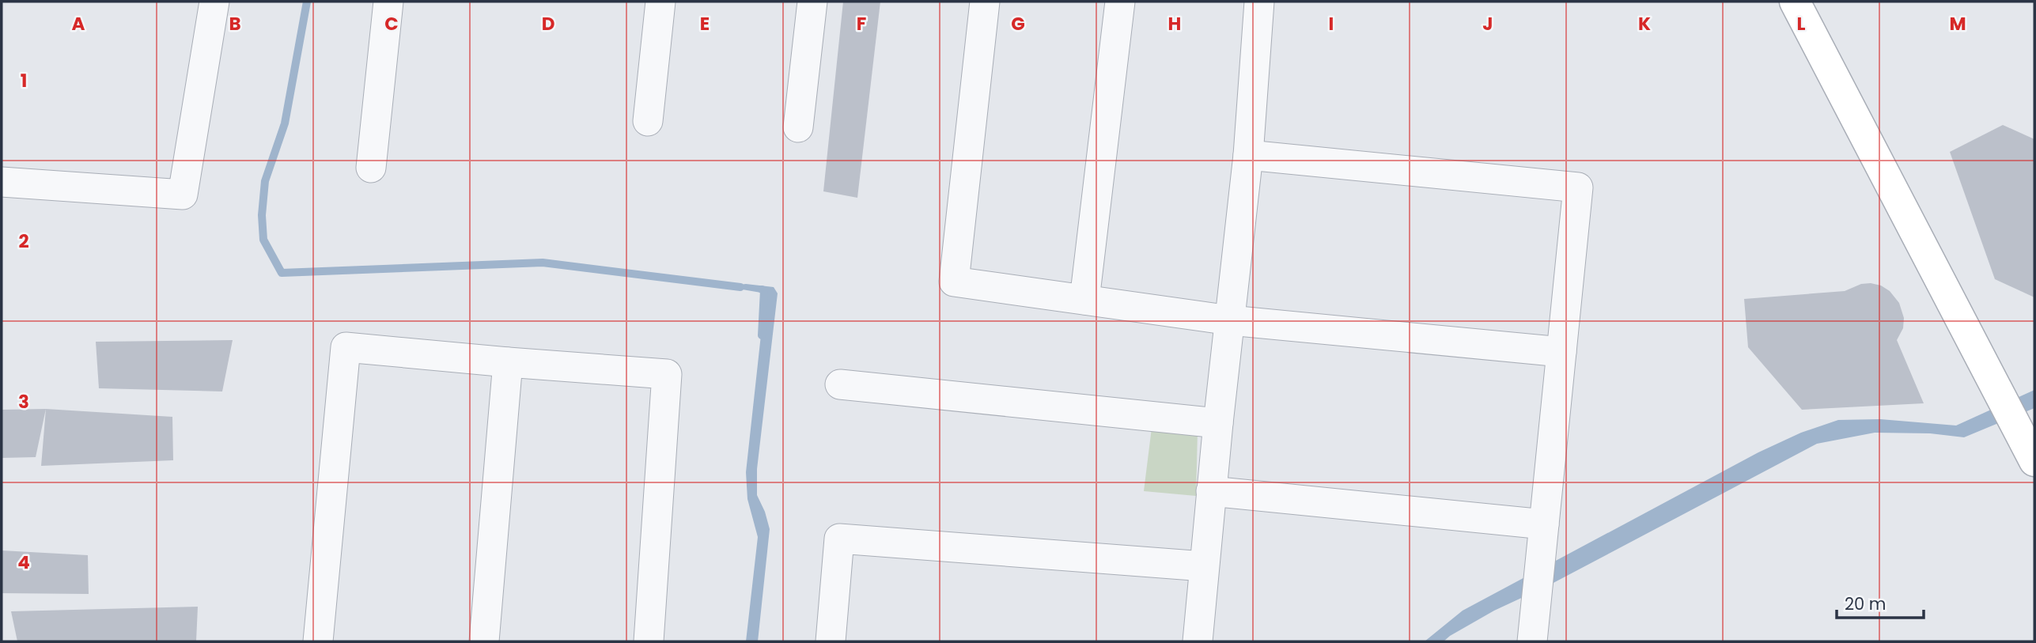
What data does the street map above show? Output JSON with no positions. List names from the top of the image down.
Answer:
{
  "scale_bar": "20 m",
  "grid": {
    "columns": [
      "A",
      "B",
      "C",
      "D",
      "E",
      "F",
      "G",
      "H",
      "I",
      "J",
      "K",
      "L",
      "M"
    ],
    "rows": [
      "1",
      "2",
      "3",
      "4"
    ]
  }
}
